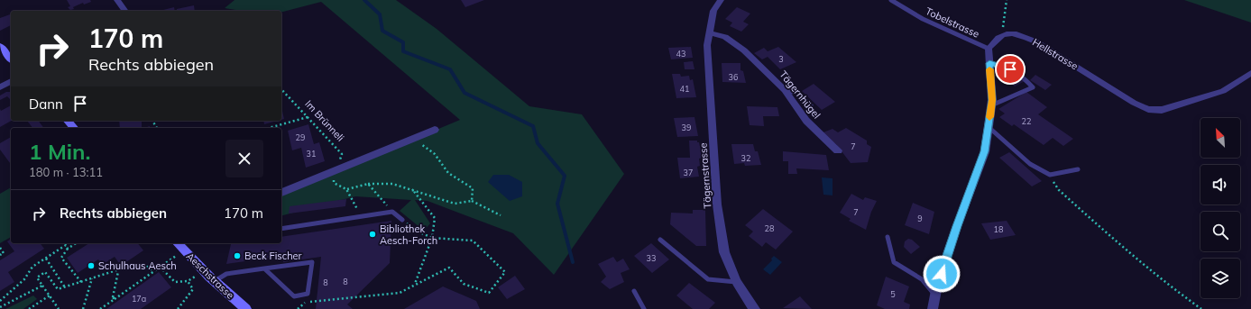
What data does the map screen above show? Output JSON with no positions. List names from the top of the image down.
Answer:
{
  "streets": {
    "main road": ["Aeschstrasse"],
    "street": ["Hellstrasse", "Tägernhügel", "Tägernstrasse"],
    "lane": ["Tobelstrasse"],
    "path": ["Im Brünneli"]
  },
  "crossings": [
    ["Tägernhügel", "Tägernstrasse"]
  ],
  "places": ["Bibliothek Aesch-Forch", "Beck Fischer", "Schulhaus Aesch"],
  "house_numbers": [
    "43",
    "3",
    "36",
    "41",
    "22",
    "39",
    "29",
    "7",
    "31",
    "32",
    "37",
    "7",
    "9",
    "28",
    "18",
    "33",
    "8",
    "8",
    "5",
    "17a"
  ],
  "north": "top left",
  "page": {
    "turn": ["170 m", "Rechts abbiegen"],
    "then": "Dann",
    "heading": ["1 Min.", "180 m · 13:11"],
    "list": [
      {
        "name": "Rechts abbiegen",
        "value": "170 m"
      }
    ]
  }
}
